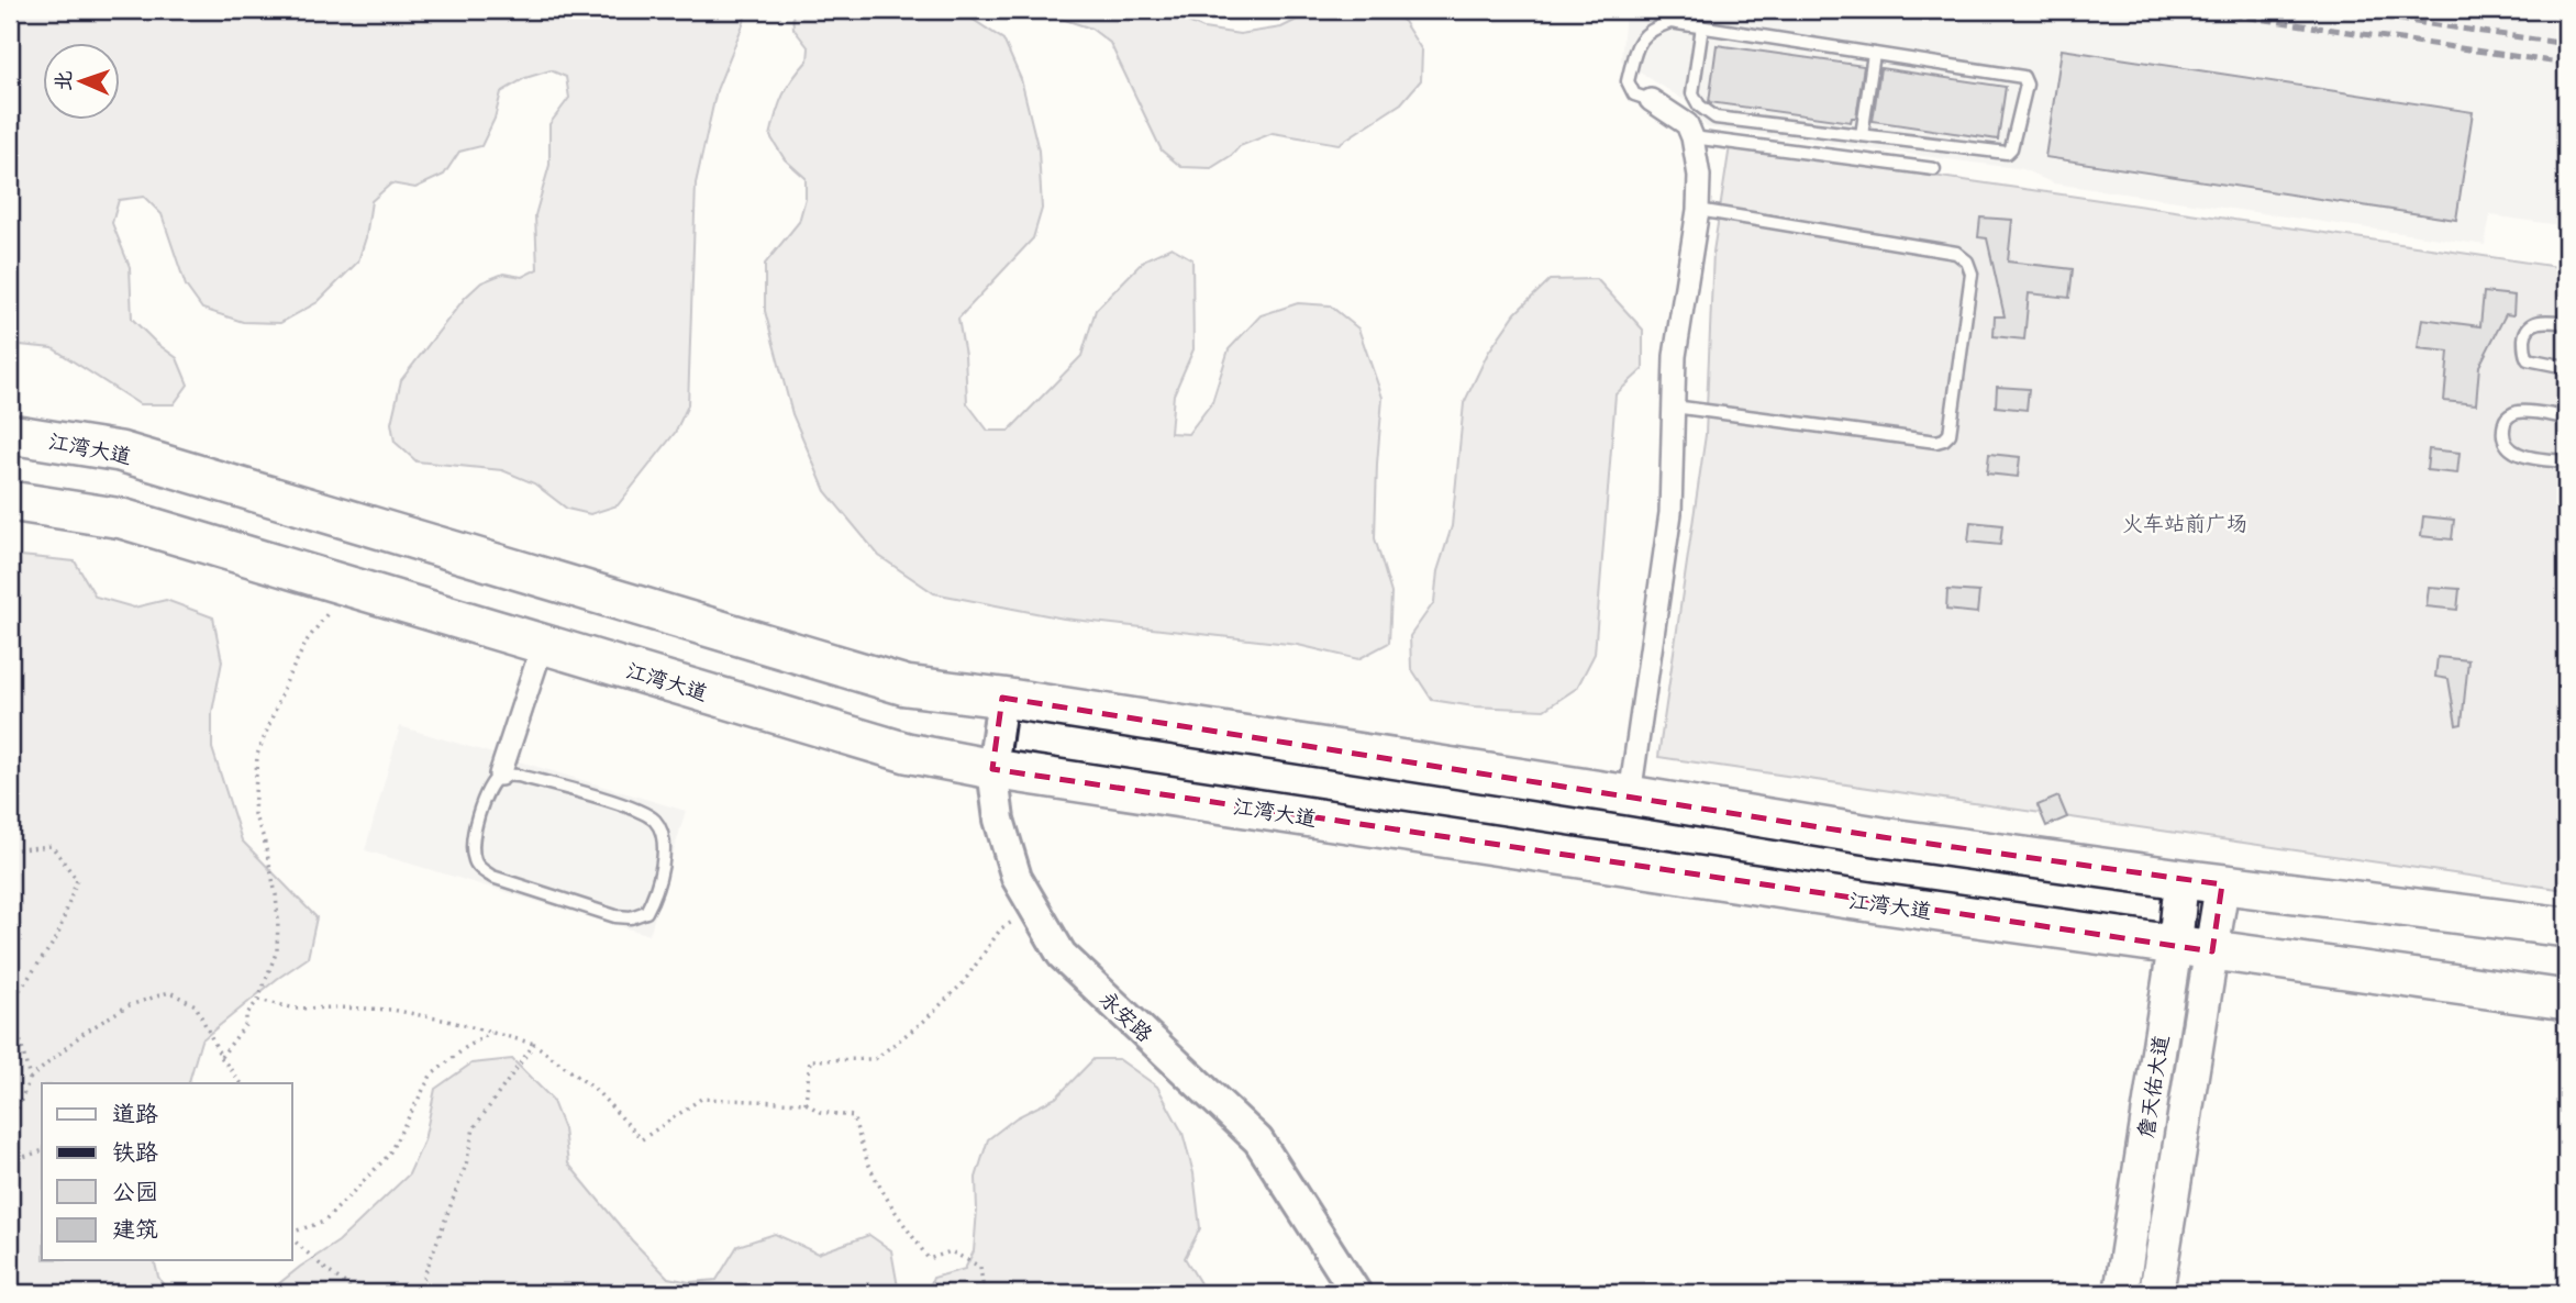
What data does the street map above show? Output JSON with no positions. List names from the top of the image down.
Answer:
{
  "streets": {
    "highway": ["江湾大道"],
    "main road": ["詹天佑大道"],
    "street": ["永安路"]
  },
  "crossings": [
    ["江湾大道", "永安路"],
    ["江湾大道", "詹天佑大道"]
  ],
  "parks": ["火车站前广场"],
  "legend": [
    "道路",
    "铁路",
    "公园",
    "建筑"
  ],
  "north": "left"
}
